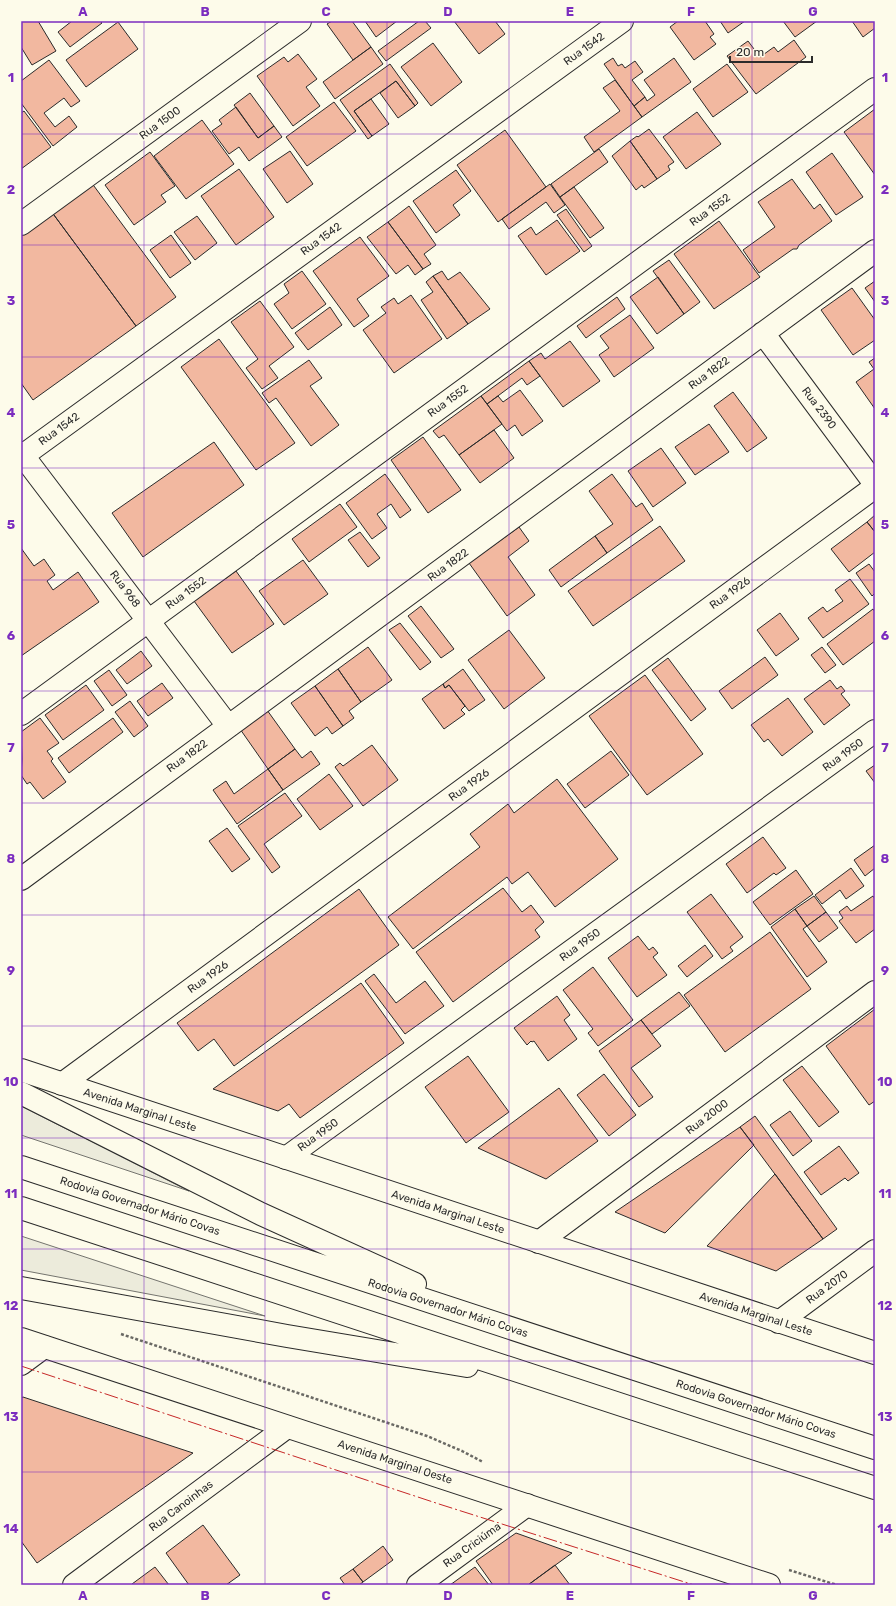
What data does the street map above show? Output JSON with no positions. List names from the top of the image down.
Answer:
{
  "streets": {
    "main road": [
      "Rua 1542",
      "Rua 1500",
      "Rua 1552",
      "Rua 1822",
      "Rua 2390",
      "Rua 968",
      "Rua 1926",
      "Rua 1950",
      "Avenida Marginal Leste",
      "Rua 2000",
      "Rodovia Governador Mário Covas",
      "Rua 2070",
      "Avenida Marginal Oeste",
      "Rua Canoinhas",
      "Rua Criciúma"
    ]
  },
  "crossings": [
    ["Rua 1542", "Rua 968"],
    ["Rua 1552", "Rua 968"],
    ["Rua 1822", "Rua 2390"],
    ["Rua 1822", "Rua 968"],
    ["Rua 2390", "Rua 1926"],
    ["Rua 1926", "Avenida Marginal Leste"],
    ["Rua 1950", "Avenida Marginal Leste"],
    ["Avenida Marginal Leste", "Rua 2000"],
    ["Avenida Marginal Leste", "Rua 2070"],
    ["Avenida Marginal Oeste", "Rua Canoinhas"],
    ["Avenida Marginal Oeste", "Rua Criciúma"]
  ],
  "scale_bar": "20 m",
  "grid": {
    "columns": [
      "A",
      "B",
      "C",
      "D",
      "E",
      "F",
      "G"
    ],
    "rows": [
      "1",
      "2",
      "3",
      "4",
      "5",
      "6",
      "7",
      "8",
      "9",
      "10",
      "11",
      "12",
      "13",
      "14"
    ]
  }
}
